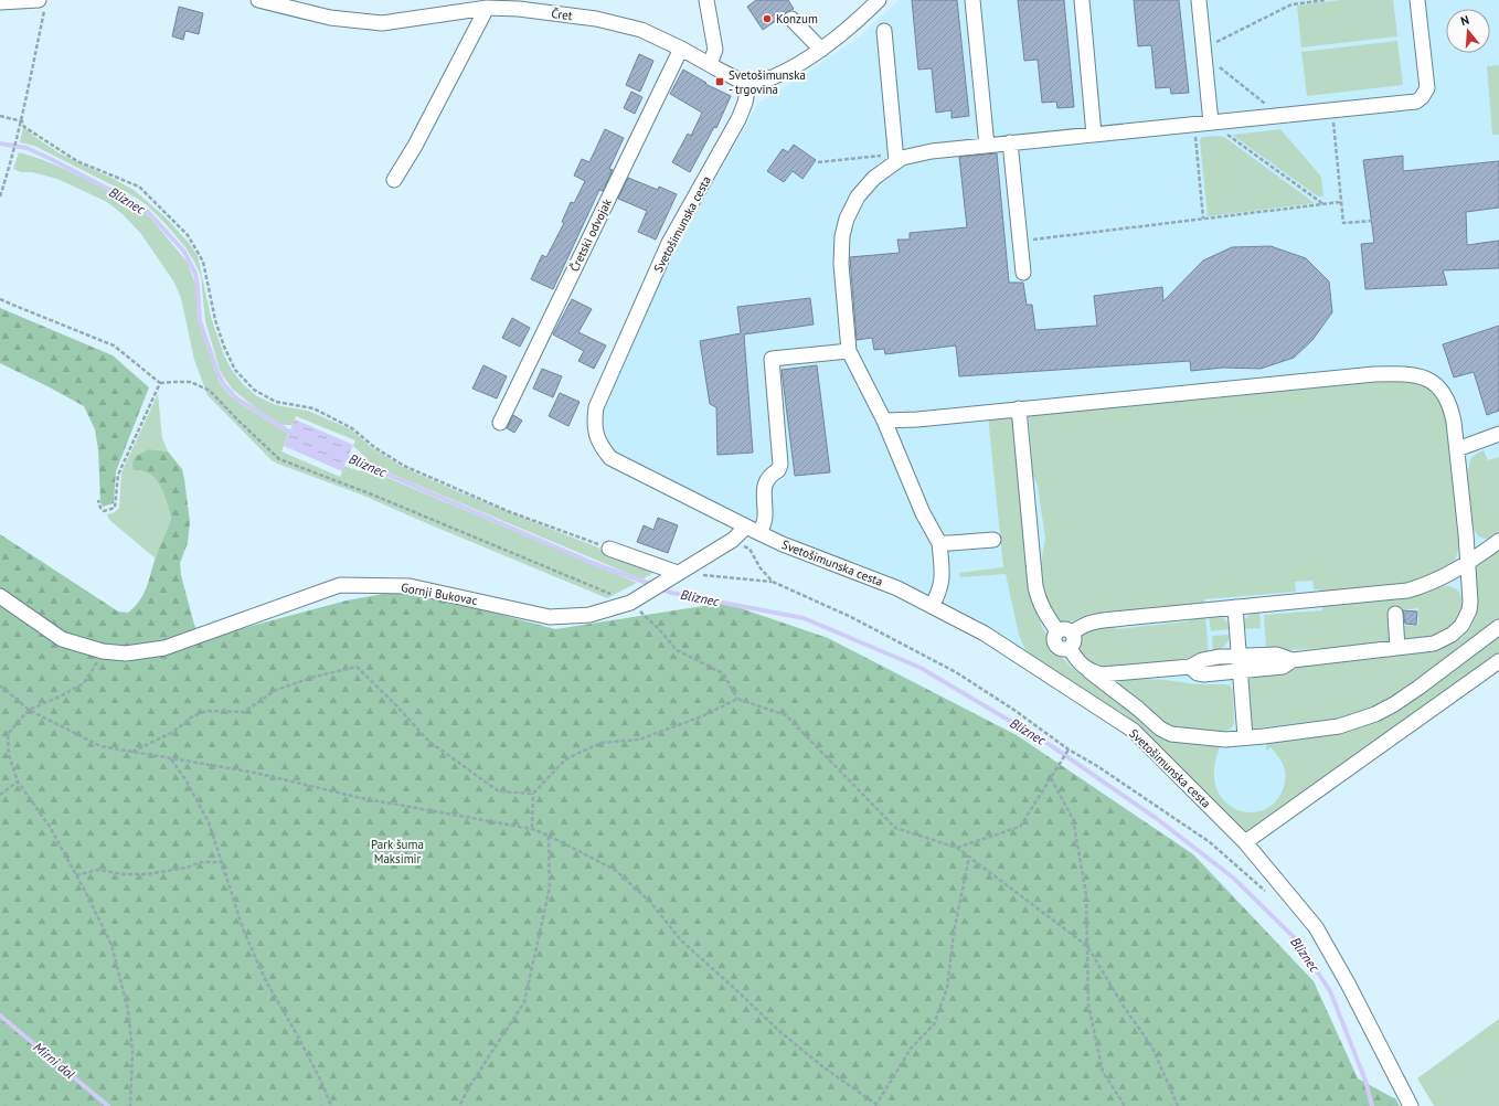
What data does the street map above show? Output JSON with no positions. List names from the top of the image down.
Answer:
{
  "streets": {
    "street": [
      "Čret",
      "Svetošimunska cesta",
      "Čretski odvojak",
      "Gornji Bukovac"
    ]
  },
  "crossings": [
    ["Čret", "Svetošimunska cesta"],
    ["Čret", "Čretski odvojak"],
    ["Svetošimunska cesta", "Gornji Bukovac"]
  ],
  "water": ["Bliznec", "Mirni dol"],
  "parks": ["Park šuma Maksimir"],
  "places": {
    "other": ["Konzum"],
    "transit": ["Svetošimunska - trgovina"]
  },
  "north": "top"
}
